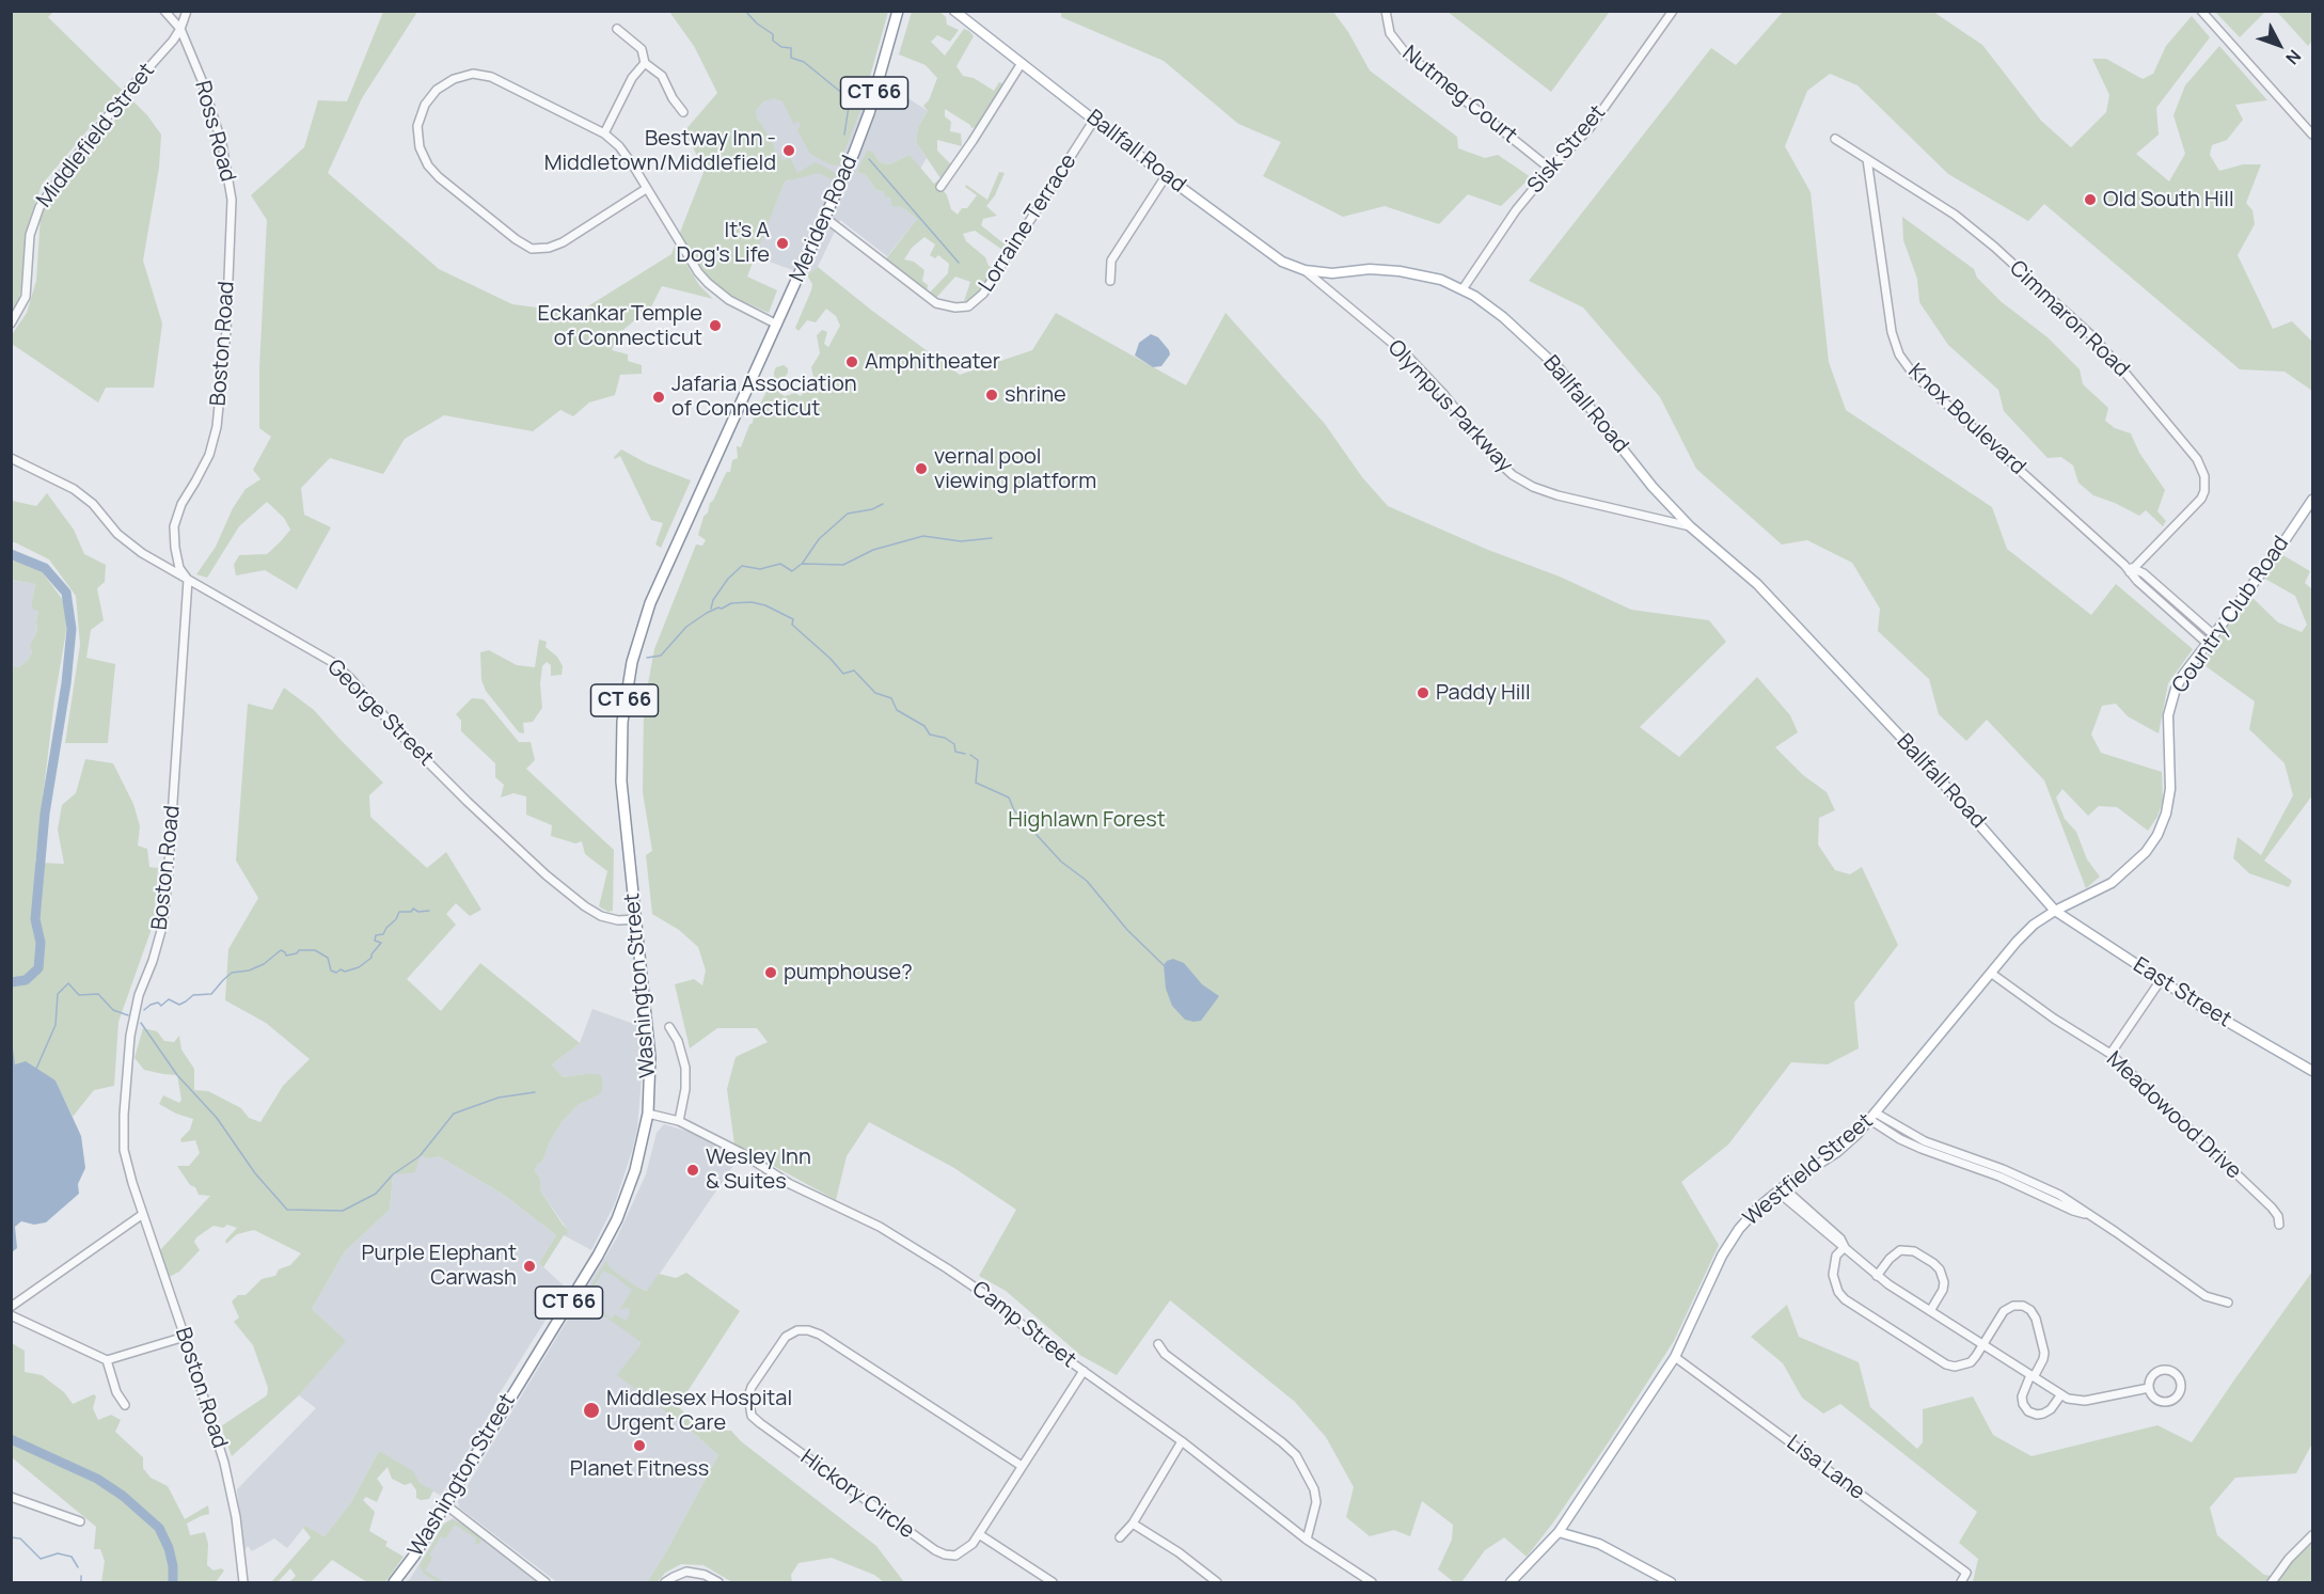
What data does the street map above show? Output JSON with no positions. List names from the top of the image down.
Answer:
{
  "streets": {
    "highway": ["CT 66", "Meriden Road", "Washington Street"],
    "main road": [
      "Ballfall Road",
      "Country Club Road",
      "East Street",
      "Westfield Street"
    ],
    "street": [
      "Nutmeg Court",
      "Ross Road",
      "Middlefield Street",
      "Sisk Street",
      "Lorraine Terrace",
      "Cimmaron Road",
      "Boston Road",
      "Olympus Parkway",
      "Knox Boulevard",
      "George Street",
      "Meadowood Drive",
      "Camp Street",
      "Lisa Lane",
      "Hickory Circle"
    ]
  },
  "crossings": [
    ["Nutmeg Court", "Sisk Street"],
    ["Ross Road", "Middlefield Street"],
    ["Ross Road", "Boston Road"],
    ["Sisk Street", "Ballfall Road"],
    ["Ballfall Road", "Lorraine Terrace"],
    ["Ballfall Road", "Olympus Parkway"],
    ["Ballfall Road", "Country Club Road"],
    ["Ballfall Road", "East Street"],
    ["Ballfall Road", "Westfield Street"],
    ["Meriden Road", "Lorraine Terrace"],
    ["Meriden Road", "Washington Street"],
    ["Cimmaron Road", "Knox Boulevard"],
    ["Boston Road", "George Street"],
    ["Knox Boulevard", "Country Club Road"],
    ["Country Club Road", "East Street"],
    ["Country Club Road", "Westfield Street"],
    ["George Street", "Washington Street"],
    ["Washington Street", "Camp Street"],
    ["East Street", "Westfield Street"],
    ["Meadowood Drive", "Westfield Street"],
    ["Westfield Street", "Lisa Lane"],
    ["Camp Street", "Hickory Circle"]
  ],
  "parks": ["Highlawn Forest"],
  "places": [
    "Bestway Inn - Middletown/Middlefield",
    "Old South Hill",
    "It's A Dog's Life",
    "Eckankar Temple of Connecticut",
    "Amphitheater",
    "shrine",
    "Jafaria Association of Connecticut",
    "vernal pool viewing platform",
    "Paddy Hill",
    "pumphouse?",
    "Wesley Inn & Suites",
    "Purple Elephant Carwash",
    "Middlesex Hospital Urgent Care",
    "Planet Fitness"
  ],
  "north": "bottom right"
}
